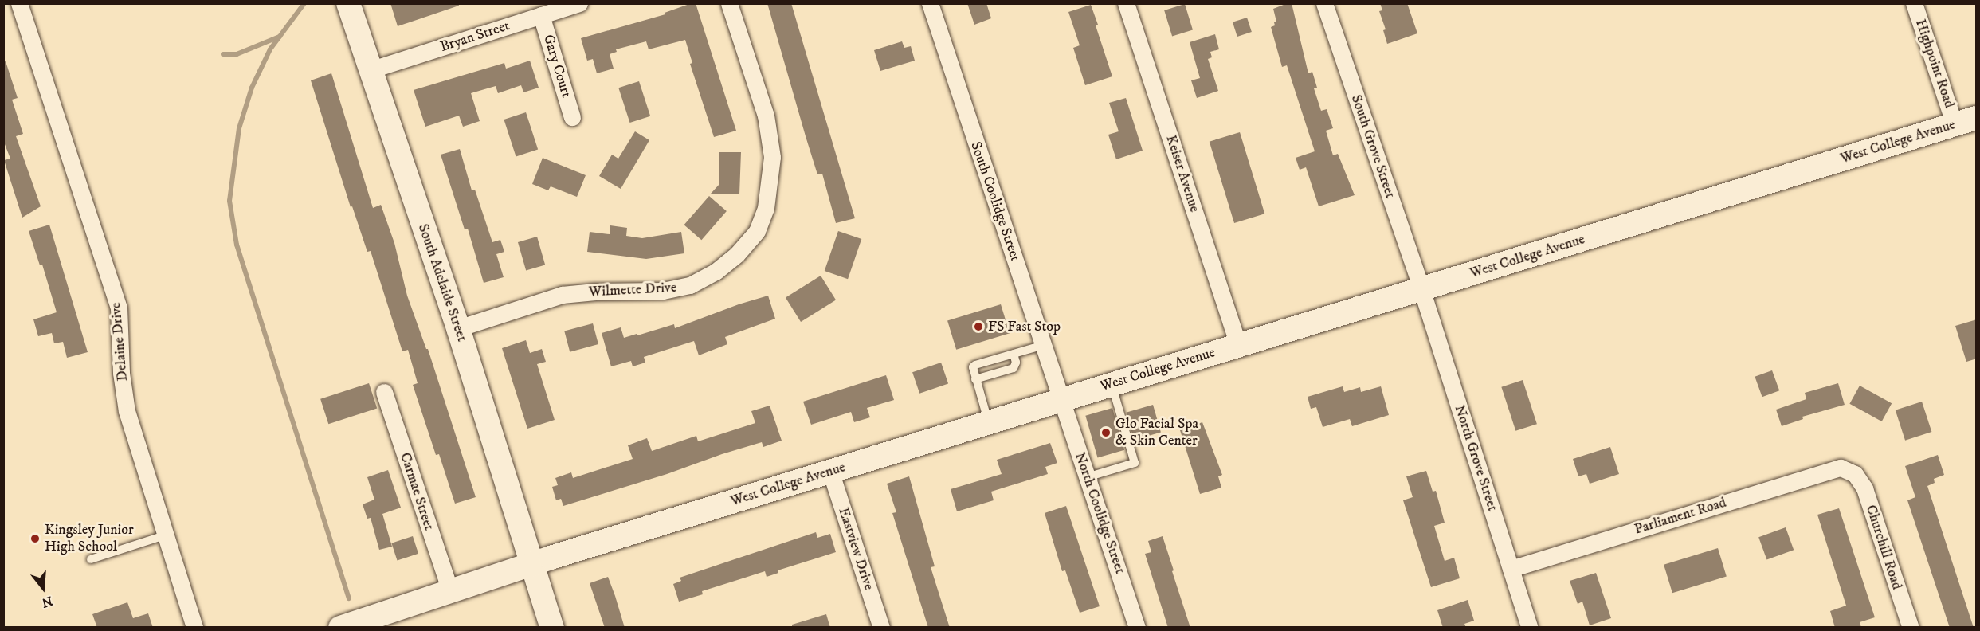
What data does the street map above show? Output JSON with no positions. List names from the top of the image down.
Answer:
{
  "streets": {
    "main road": ["West College Avenue", "South Adelaide Street"],
    "street": [
      "Bryan Street",
      "Highpoint Road",
      "Gary Court",
      "South Grove Street",
      "Keiser Avenue",
      "South Coolidge Street",
      "Wilmette Drive",
      "Delaine Drive",
      "North Grove Street",
      "Carmae Street",
      "North Coolidge Street",
      "Parliament Road",
      "Churchill Road",
      "Eastview Drive"
    ]
  },
  "crossings": [
    ["Bryan Street", "Gary Court"],
    ["Bryan Street", "South Adelaide Street"],
    ["Highpoint Road", "West College Avenue"],
    ["West College Avenue", "South Grove Street"],
    ["West College Avenue", "Keiser Avenue"],
    ["West College Avenue", "South Coolidge Street"],
    ["West College Avenue", "South Adelaide Street"],
    ["West College Avenue", "North Grove Street"],
    ["West College Avenue", "Carmae Street"],
    ["West College Avenue", "North Coolidge Street"],
    ["West College Avenue", "Eastview Drive"],
    ["South Grove Street", "North Grove Street"],
    ["South Coolidge Street", "North Coolidge Street"],
    ["South Adelaide Street", "Wilmette Drive"],
    ["North Grove Street", "Parliament Road"],
    ["Parliament Road", "Churchill Road"]
  ],
  "places": ["FS Fast Stop", "Glo Facial Spa & Skin Center", "Kingsley Junior High School"],
  "north": "bottom"
}
